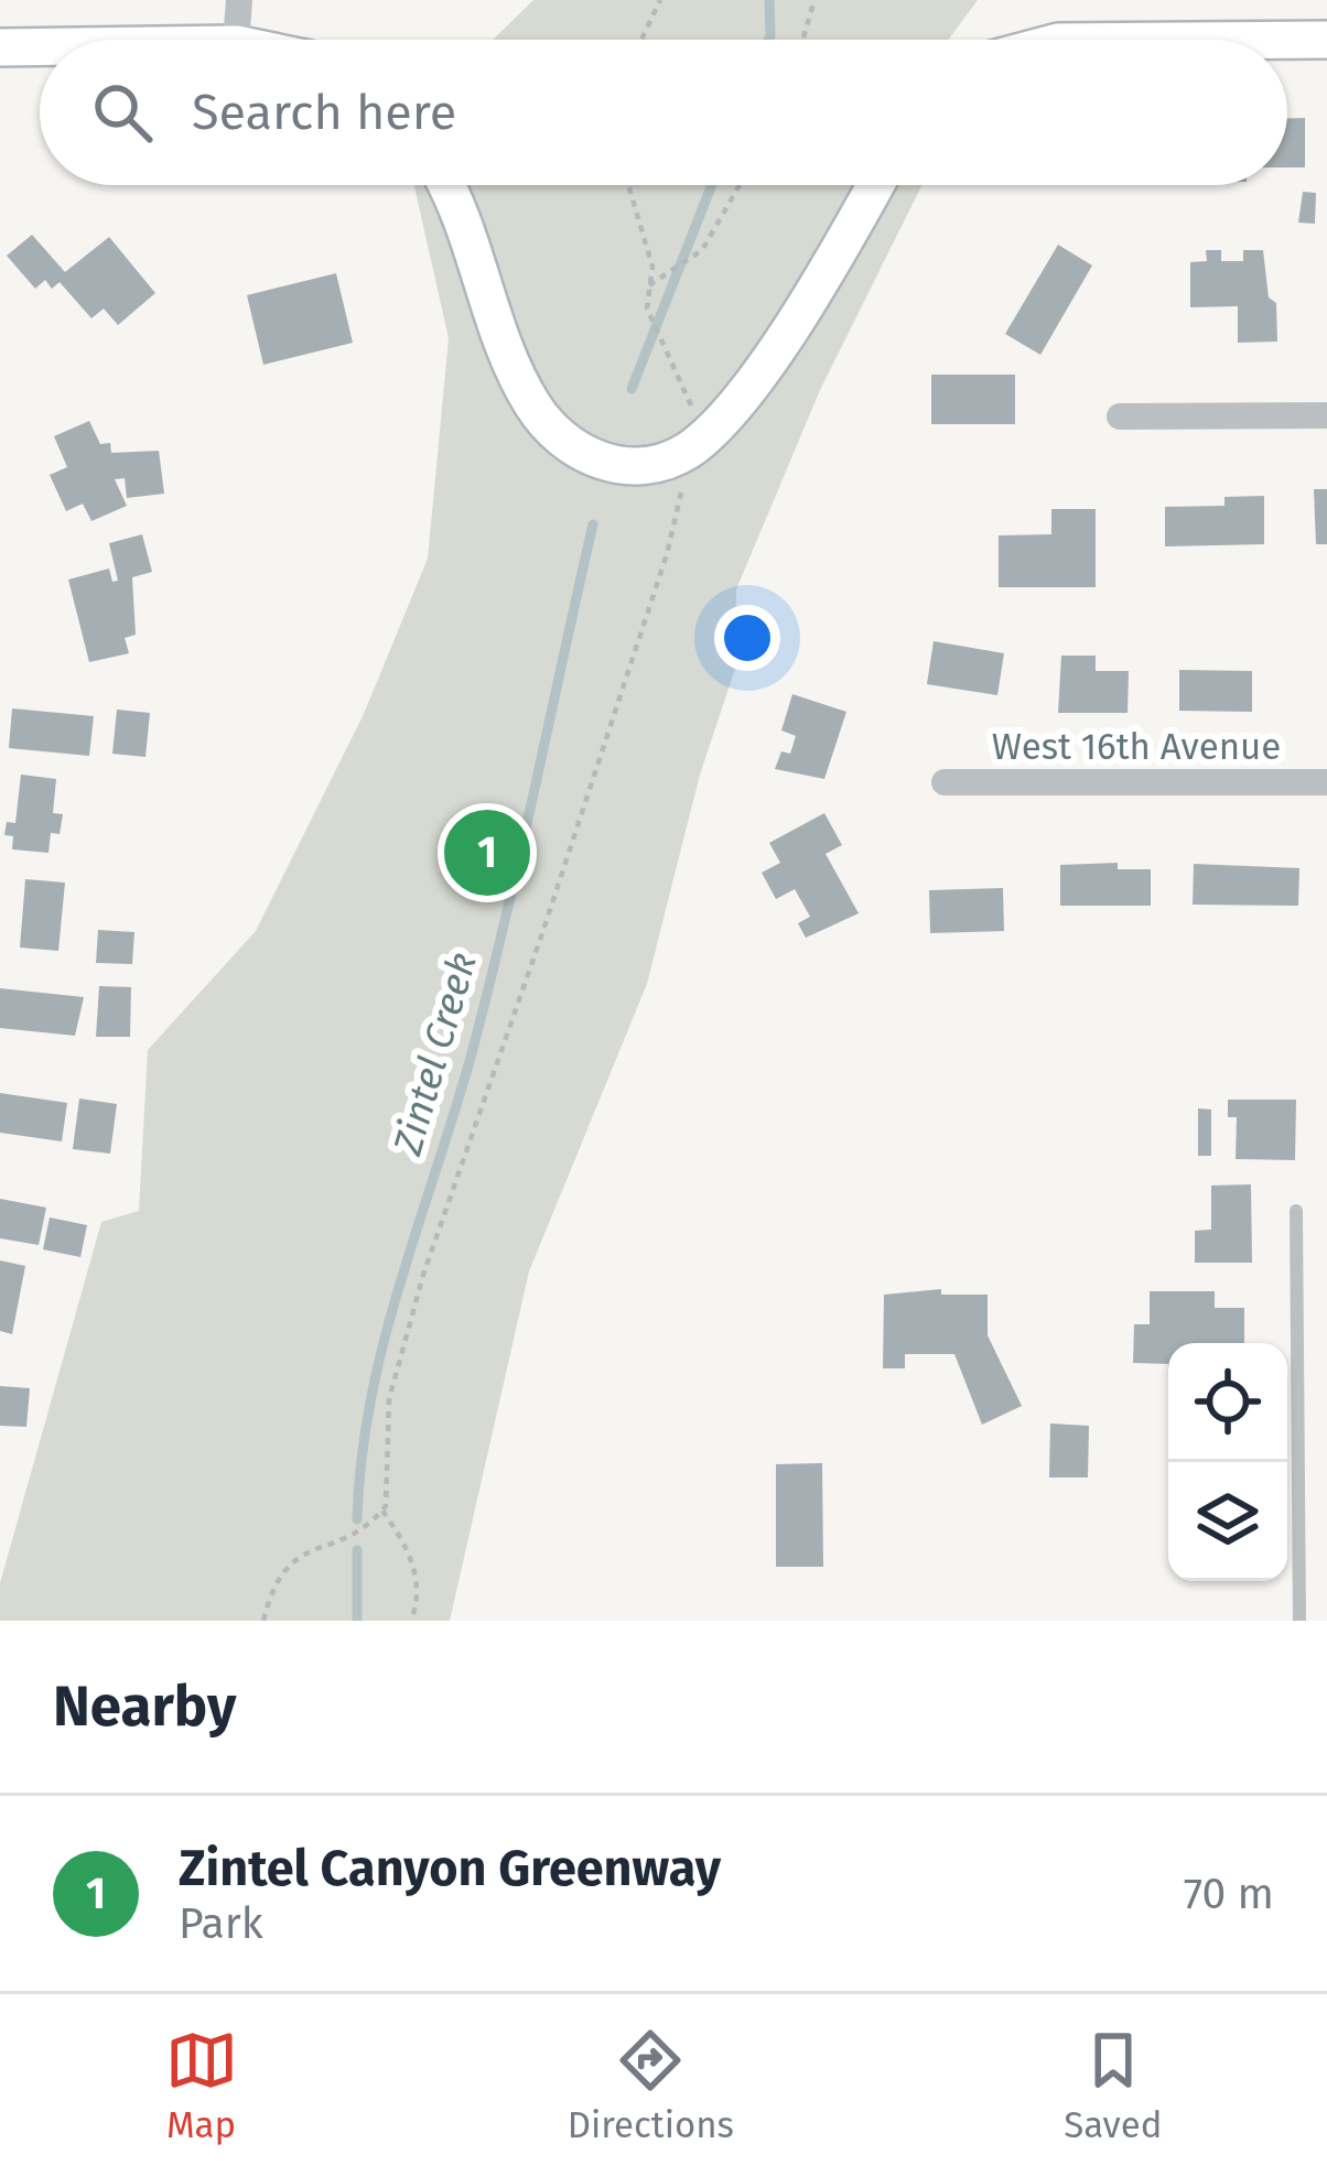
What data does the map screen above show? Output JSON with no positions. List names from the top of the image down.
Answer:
{
  "streets": {
    "street": ["West 16th Avenue"]
  },
  "water": ["Zintel Creek"],
  "page": {
    "search": "Search here",
    "pins": "1",
    "heading": "Nearby",
    "list": [
      {
        "mark": "1",
        "name": "Zintel Canyon Greenway",
        "note": "Park",
        "value": "70 m"
      }
    ],
    "nav": ["Map", "Directions", "Saved"]
  }
}
